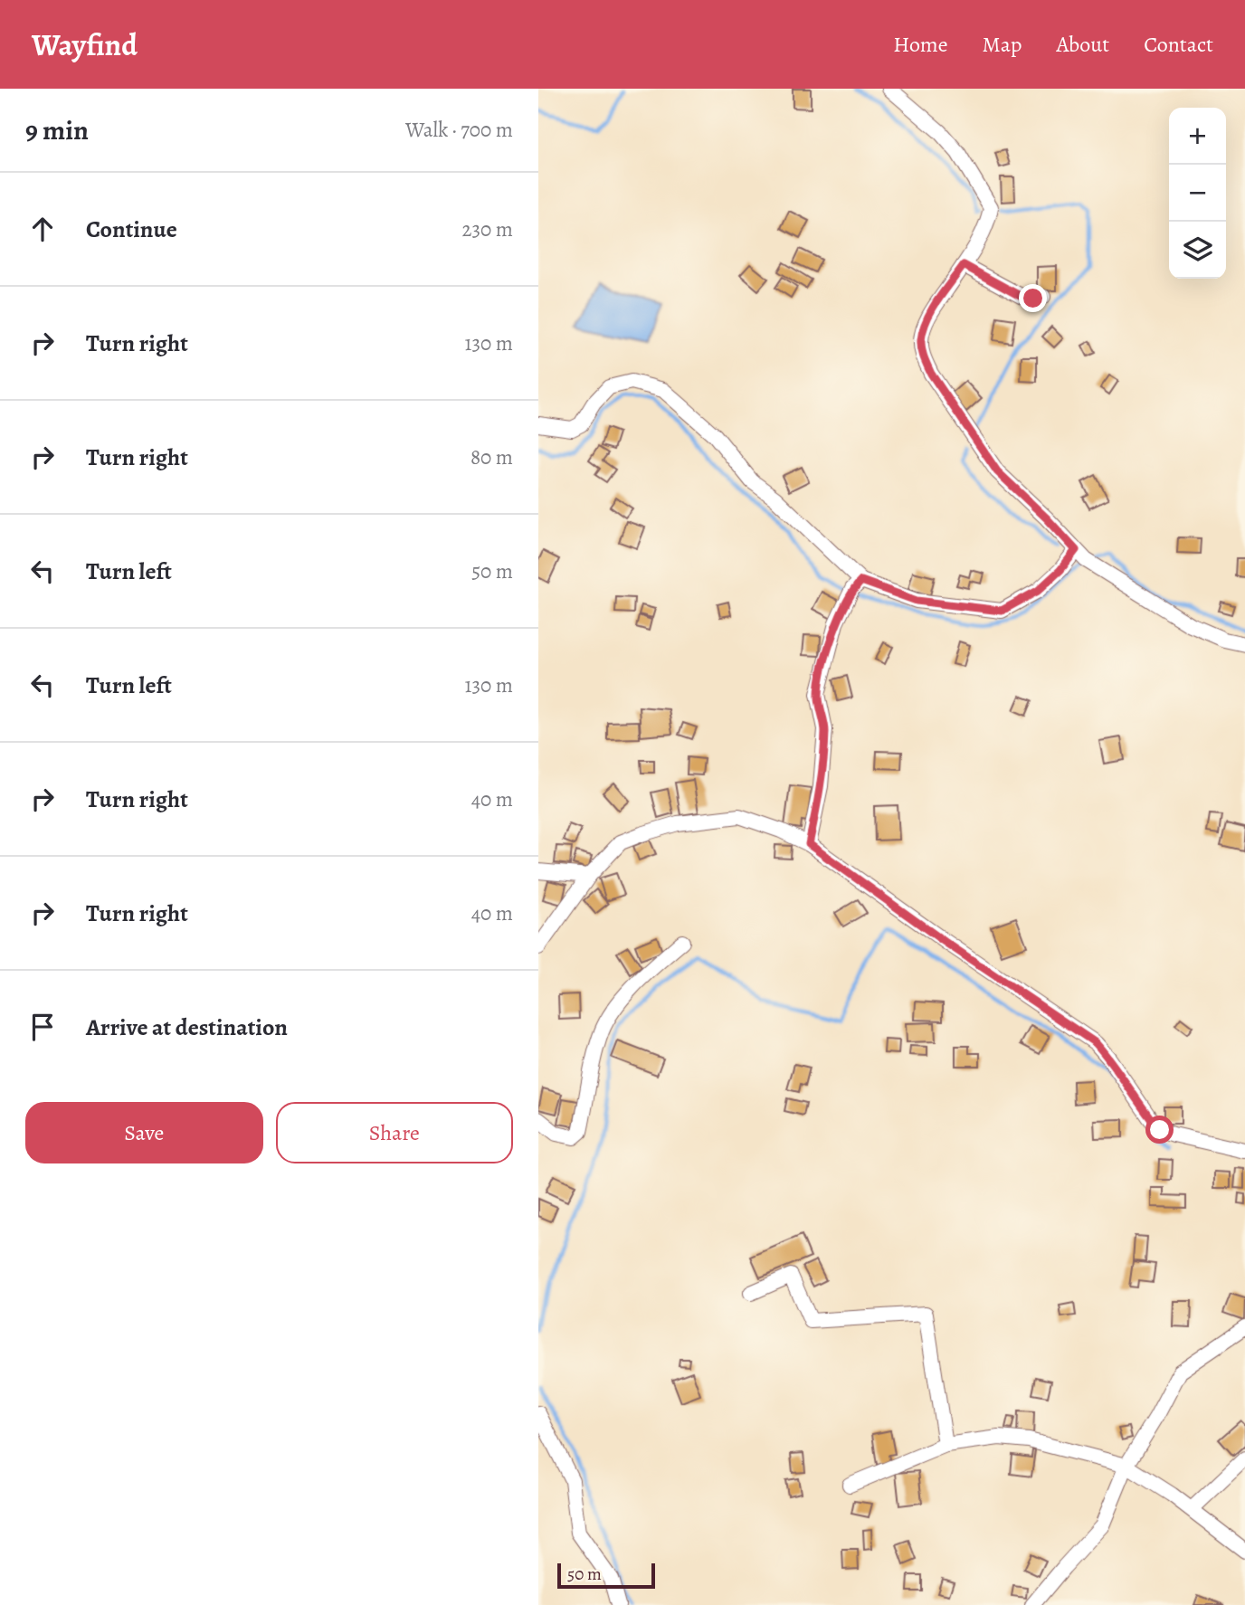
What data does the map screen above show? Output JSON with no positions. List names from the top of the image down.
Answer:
{
  "scale_bar": "50 m",
  "page": {
    "header": "Wayfind",
    "nav": [
      "Home",
      "Map",
      "About",
      "Contact"
    ],
    "heading": ["9 min", "Walk · 700 m"],
    "map_buttons": ["+", "−"],
    "list": [
      ["Continue", "230 m"],
      ["Turn right", "130 m"],
      ["Turn right", "80 m"],
      ["Turn left", "50 m"],
      ["Turn left", "130 m"],
      ["Turn right", "40 m"],
      ["Turn right", "40 m"],
      "Arrive at destination"
    ],
    "buttons": ["Save", "Share"],
    "scale": "50 m"
  }
}
